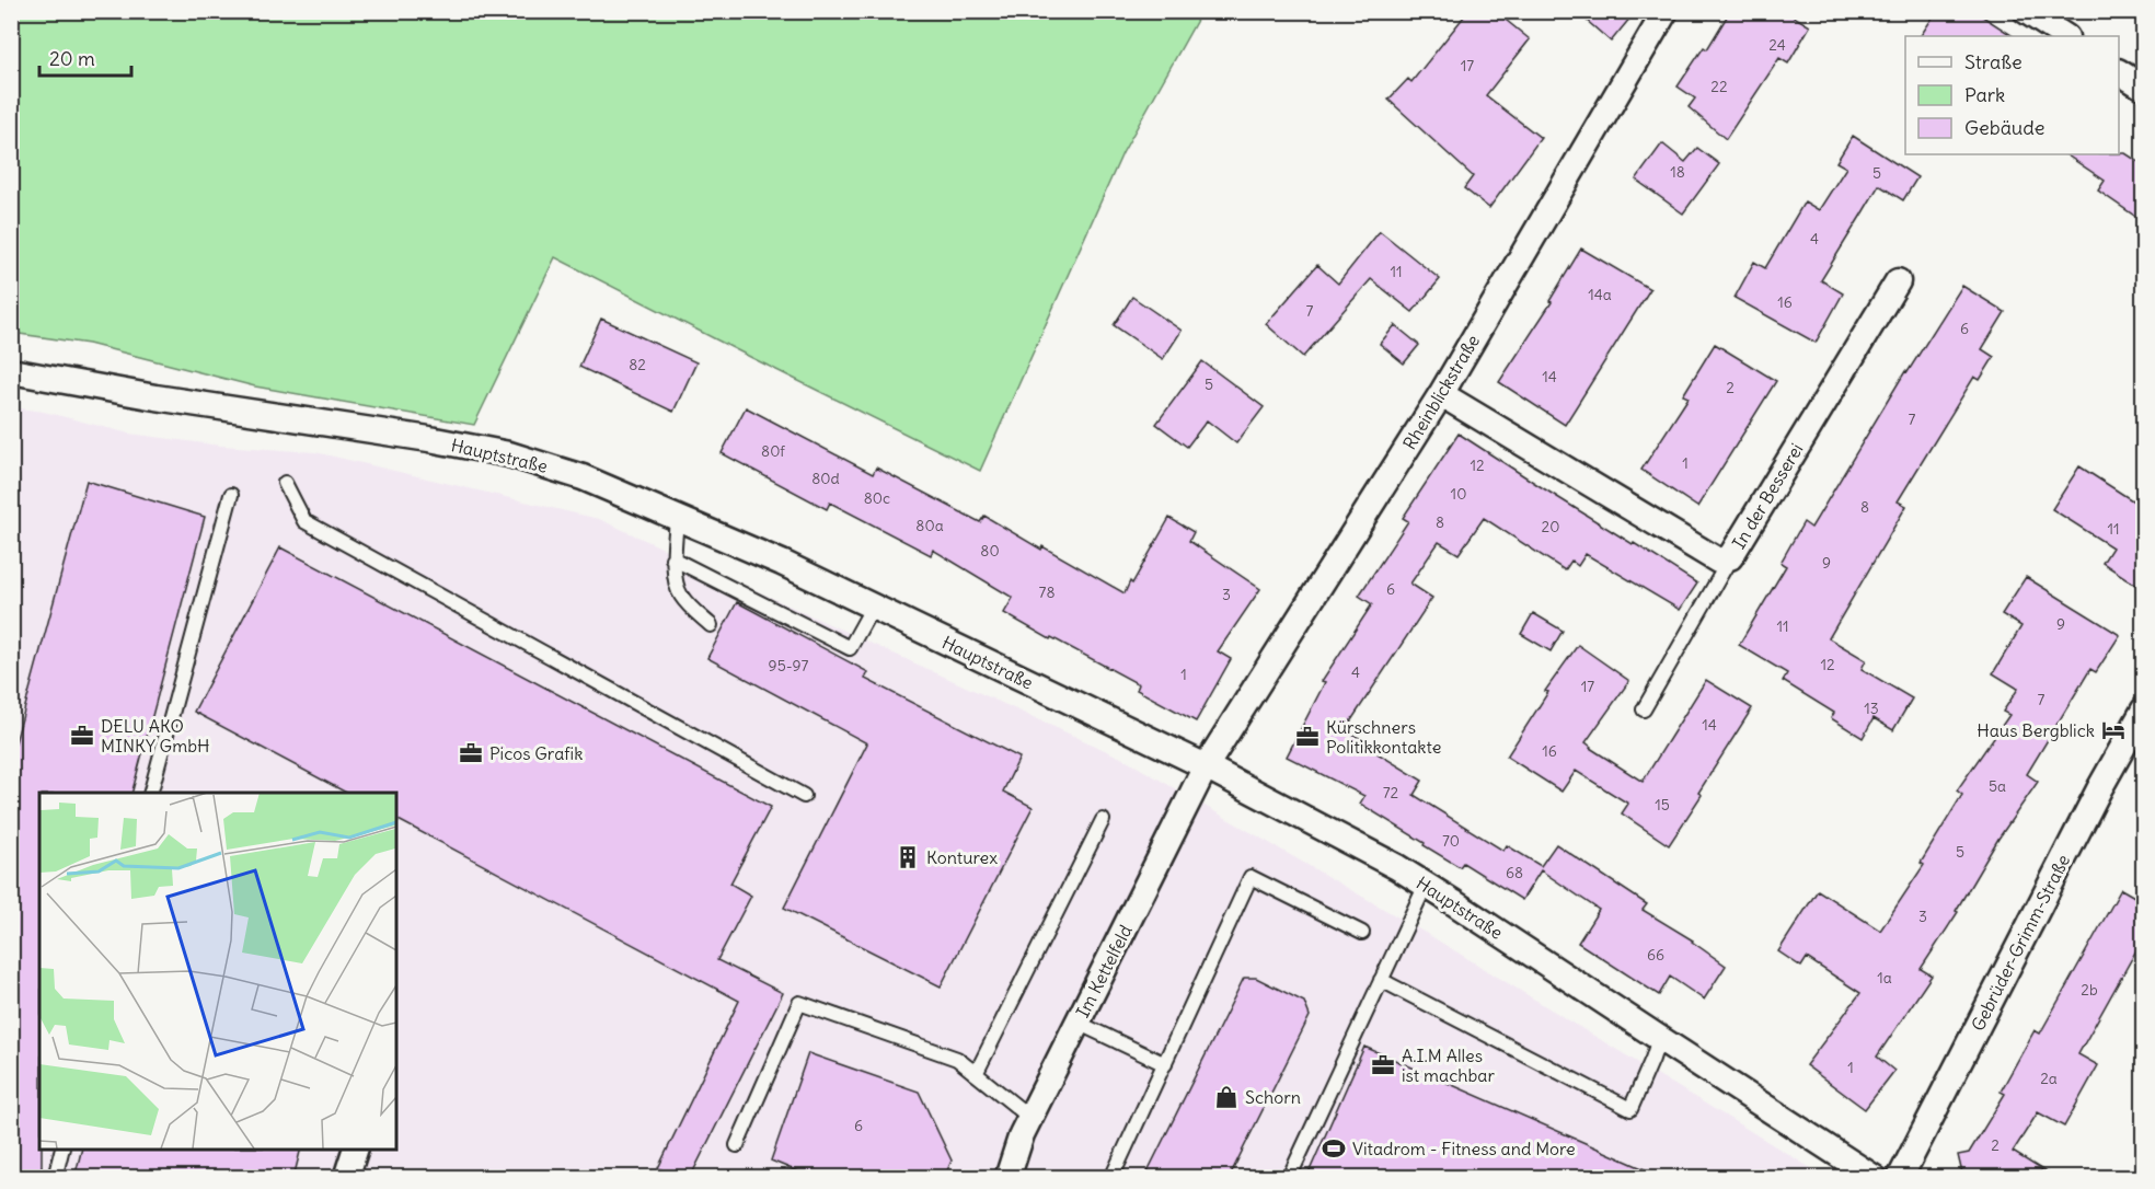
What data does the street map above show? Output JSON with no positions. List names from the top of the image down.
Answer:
{
  "streets": {
    "street": [
      "Rheinblickstraße",
      "Hauptstraße",
      "In der Besserei",
      "Gebrüder-Grimm-Straße",
      "Im Kettelfeld"
    ]
  },
  "crossings": [
    ["Rheinblickstraße", "Hauptstraße"],
    ["Rheinblickstraße", "In der Besserei"],
    ["Rheinblickstraße", "Im Kettelfeld"],
    ["Hauptstraße", "Im Kettelfeld"]
  ],
  "places": {
    "hotel": ["Haus Bergblick"],
    "office": [
      "DELU AKO MINKY GmbH",
      "Kürschners Politikkontakte",
      "Picos Grafik",
      "A.I.M Alles ist machbar"
    ],
    "building": ["Konturex"],
    "shop": ["Schorn"],
    "sports": ["Vitadrom - Fitness and More"]
  },
  "house_numbers": [
    "24",
    "17",
    "22",
    "18",
    "5",
    "4",
    "11",
    "14a",
    "16",
    "7",
    "6",
    "82",
    "14",
    "5",
    "2",
    "7",
    "80f",
    "1",
    "12",
    "80d",
    "10",
    "80c",
    "8",
    "8",
    "80a",
    "20",
    "11",
    "80",
    "9",
    "6",
    "78",
    "3",
    "9",
    "11",
    "12",
    "95-97",
    "4",
    "1",
    "17",
    "7",
    "13",
    "14",
    "16",
    "5a",
    "72",
    "15",
    "70",
    "5",
    "68",
    "3",
    "66",
    "1a",
    "2b",
    "1",
    "2a",
    "6",
    "2"
  ],
  "legend": ["Straße", "Park", "Gebäude"],
  "scale_bar": "20 m"
}
